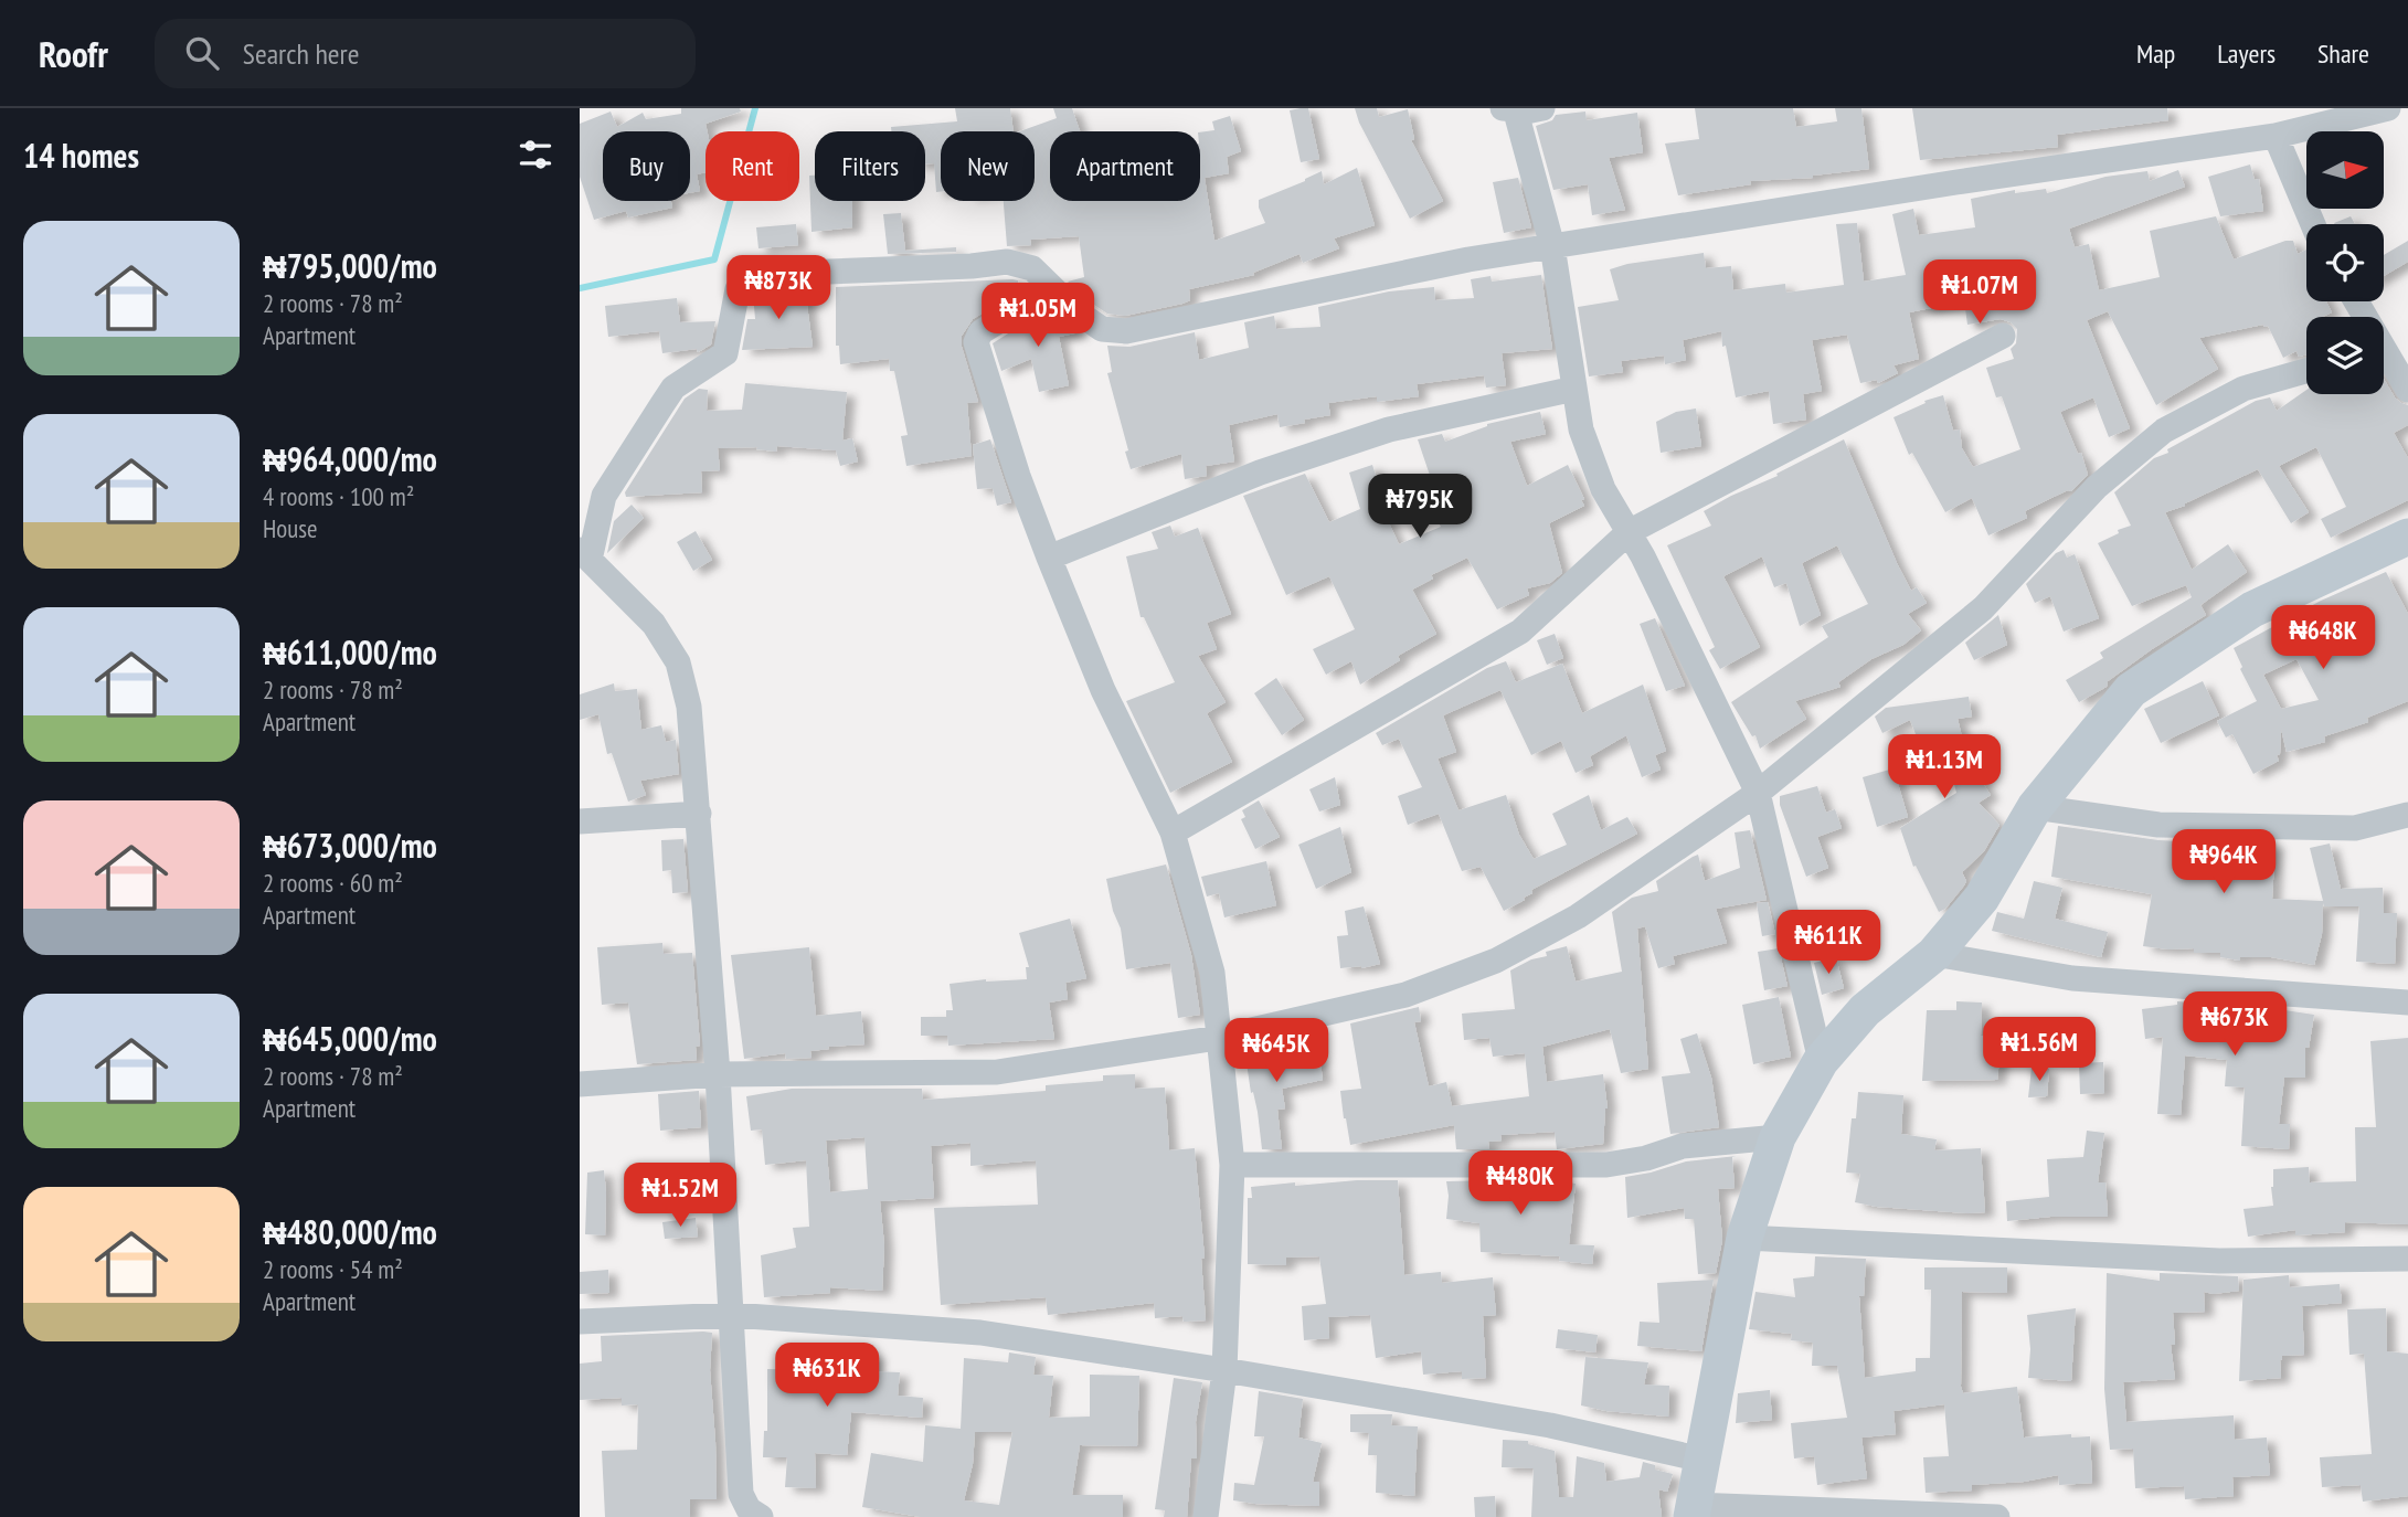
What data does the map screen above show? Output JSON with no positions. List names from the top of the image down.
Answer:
{
  "north": "right",
  "page": {
    "header": "Roofr",
    "search": "Search here",
    "nav": ["Map", "Layers", "Share"],
    "heading": "14 homes",
    "chip": [
      "Buy",
      "Rent",
      "Filters",
      "New",
      "Apartment"
    ],
    "list": [
      {
        "name": "₦795,000/mo",
        "note": "2 rooms · 78 m² · Apartment"
      },
      {
        "name": "₦964,000/mo",
        "note": "4 rooms · 100 m² · House"
      },
      {
        "name": "₦611,000/mo",
        "note": "2 rooms · 78 m² · Apartment"
      },
      {
        "name": "₦673,000/mo",
        "note": "2 rooms · 60 m² · Apartment"
      },
      {
        "name": "₦645,000/mo",
        "note": "2 rooms · 78 m² · Apartment"
      },
      {
        "name": "₦480,000/mo",
        "note": "2 rooms · 54 m² · Apartment"
      }
    ],
    "price": [
      "₦873K",
      "₦1.07M",
      "₦1.05M",
      "₦795K",
      "₦648K",
      "₦1.13M",
      "₦964K",
      "₦611K",
      "₦673K",
      "₦1.56M",
      "₦645K",
      "₦480K",
      "₦1.52M",
      "₦631K"
    ]
  }
}
